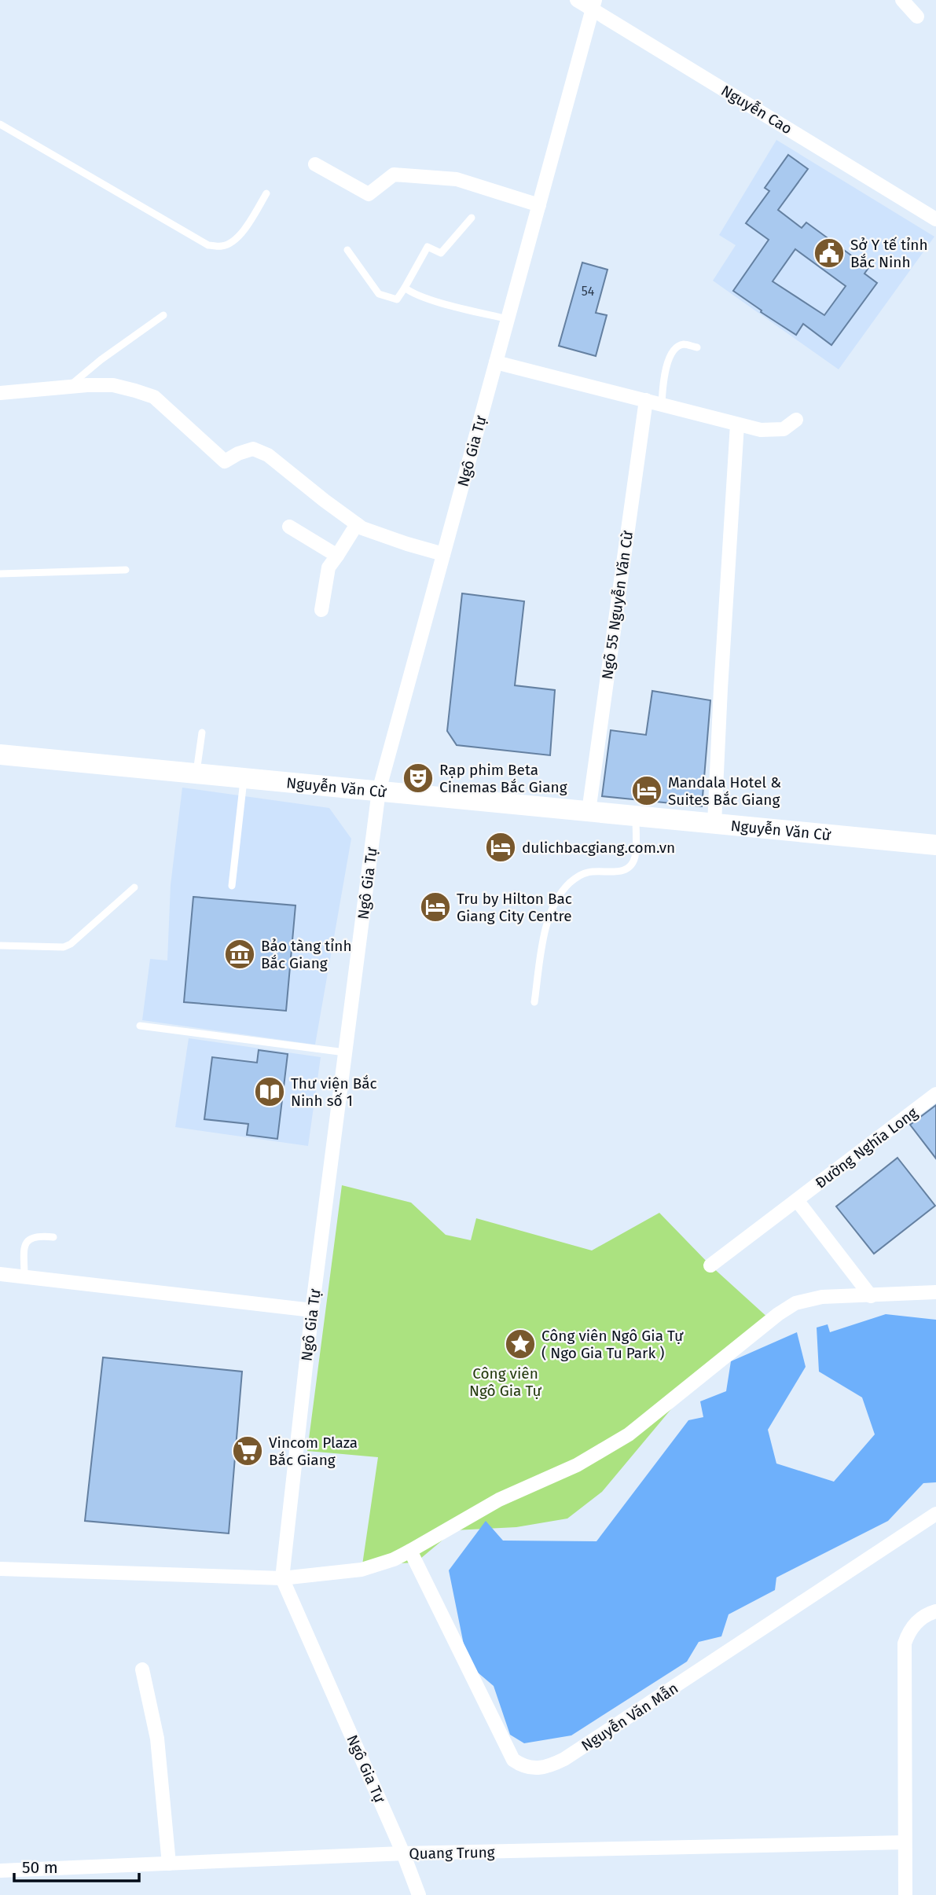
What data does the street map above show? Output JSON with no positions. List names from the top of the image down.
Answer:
{
  "streets": {
    "street": [
      "Nguyễn Cao",
      "Ngô Gia Tự",
      "Ngõ 55 Nguyễn Văn Cừ",
      "Nguyễn Văn Cừ",
      "Đường Nghĩa Long",
      "Nguyễn Văn Mẫn",
      "Quang Trung"
    ]
  },
  "crossings": [
    ["Nguyễn Cao", "Ngô Gia Tự"],
    ["Ngô Gia Tự", "Nguyễn Văn Cừ"],
    ["Ngô Gia Tự", "Quang Trung"],
    ["Ngõ 55 Nguyễn Văn Cừ", "Nguyễn Văn Cừ"]
  ],
  "parks": ["Công viên Ngô Gia Tự"],
  "places": {
    "public building": ["Sở Y tế tỉnh Bắc Ninh"],
    "theatre": ["Rạp phim Beta Cinemas Bắc Giang"],
    "hotel": ["Mandala Hotel & Suites Bắc Giang", "dulichbacgiang.com.vn", "Tru by Hilton Bac Giang City Centre"],
    "museum": ["Bảo tàng tỉnh Bắc Giang"],
    "library": ["Thư viện Bắc Ninh số 1"],
    "place": ["Công viên Ngô Gia Tự ( Ngo Gia Tu Park )"],
    "supermarket": ["Vincom Plaza Bắc Giang"]
  },
  "house_numbers": ["54"],
  "scale_bar": "50 m"
}
